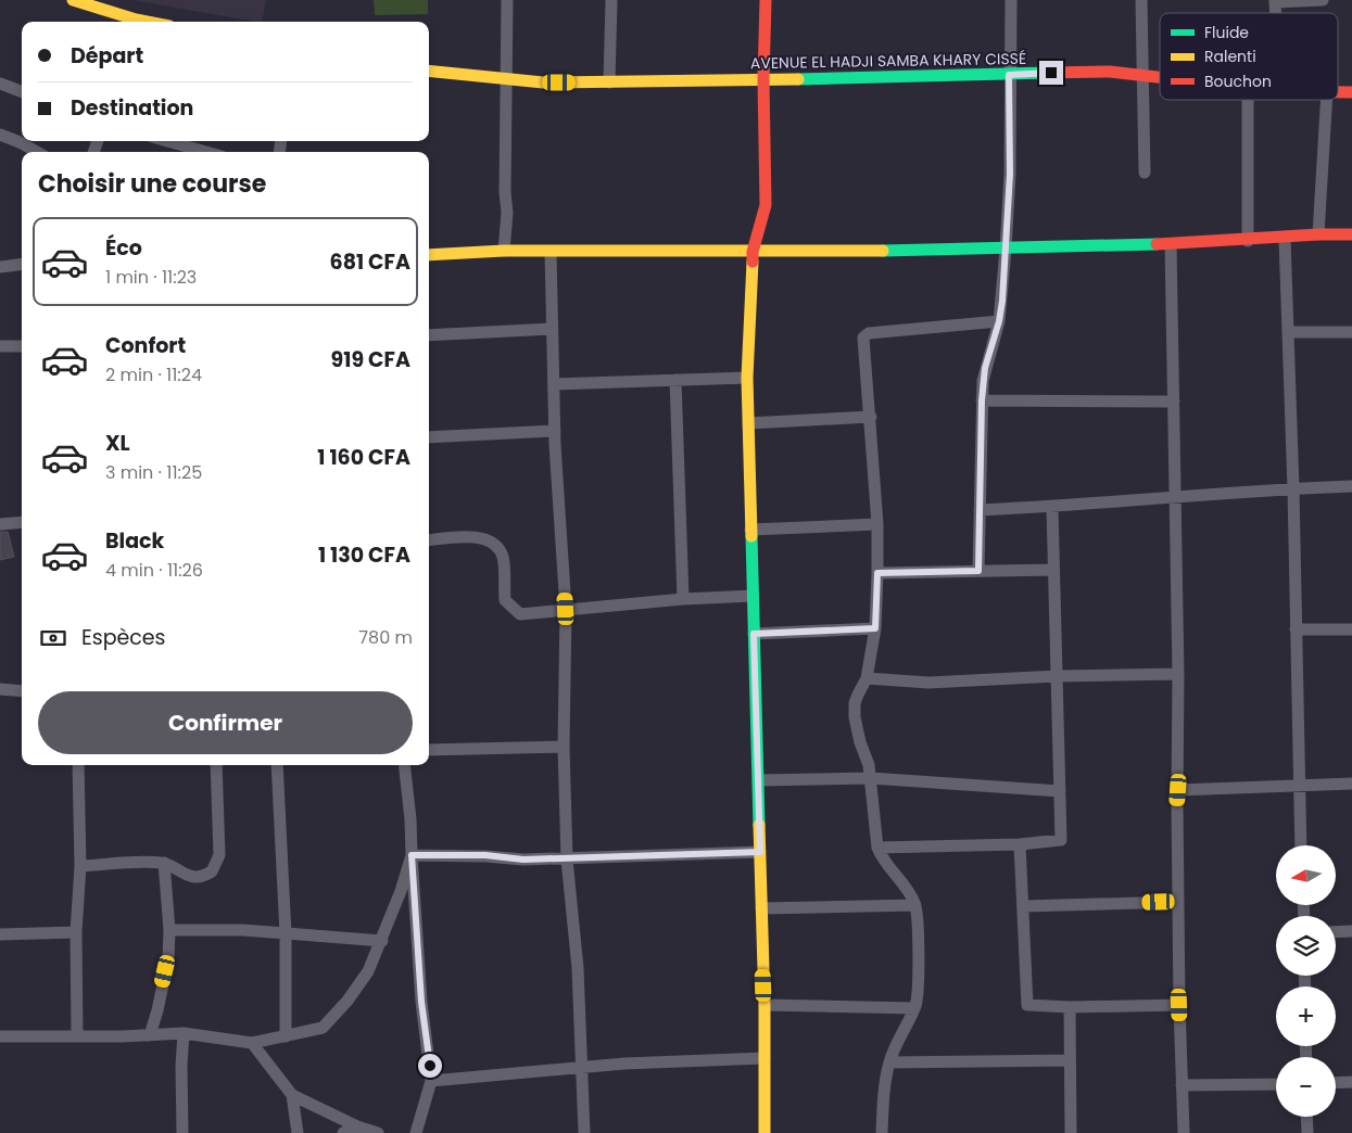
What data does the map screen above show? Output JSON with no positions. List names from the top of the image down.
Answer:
{
  "streets": {
    "street": ["AVENUE EL HADJI SAMBA KHARY CISSÉ"]
  },
  "legend": ["Fluide", "Ralenti", "Bouchon"],
  "north": "left",
  "page": {
    "banner": ["Départ", "Destination"],
    "heading": "Choisir une course",
    "list": [
      {
        "name": "Éco",
        "note": "1 min · 11:23",
        "value": "681 CFA"
      },
      {
        "name": "Confort",
        "note": "2 min · 11:24",
        "value": "919 CFA"
      },
      {
        "name": "XL",
        "note": "3 min · 11:25",
        "value": "1 160 CFA"
      },
      {
        "name": "Black",
        "note": "4 min · 11:26",
        "value": "1 130 CFA"
      }
    ],
    "pay": ["Espèces", "780 m"],
    "buttons": "Confirmer",
    "map_buttons": ["+", "−"]
  }
}
